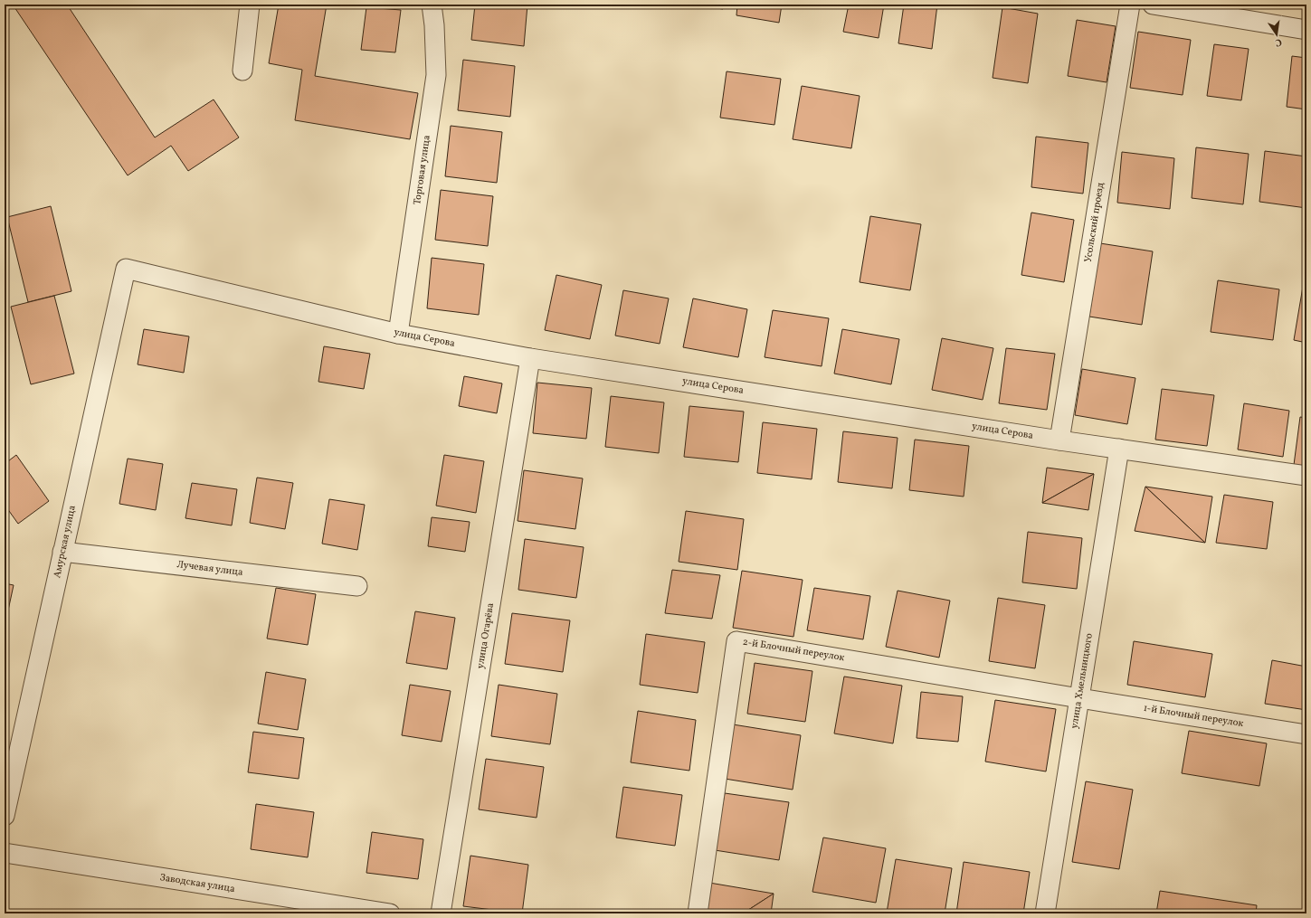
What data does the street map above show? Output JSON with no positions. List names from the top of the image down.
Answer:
{
  "streets": {
    "street": [
      "Торговая улица",
      "Усольский проезд",
      "улица Серова",
      "Амурская улица",
      "Лучевая улица",
      "улица Огарёва",
      "2-й Блочный переулок",
      "улица Хмельницкого",
      "1-й Блочный переулок",
      "Заводская улица"
    ]
  },
  "crossings": [
    ["Торговая улица", "улица Серова"],
    ["Усольский проезд", "улица Серова"],
    ["улица Серова", "Амурская улица"],
    ["улица Серова", "улица Огарёва"],
    ["улица Серова", "улица Хмельницкого"],
    ["Амурская улица", "Лучевая улица"],
    ["2-й Блочный переулок", "улица Хмельницкого"],
    ["2-й Блочный переулок", "1-й Блочный переулок"],
    ["улица Хмельницкого", "1-й Блочный переулок"]
  ],
  "north": "bottom"
}
